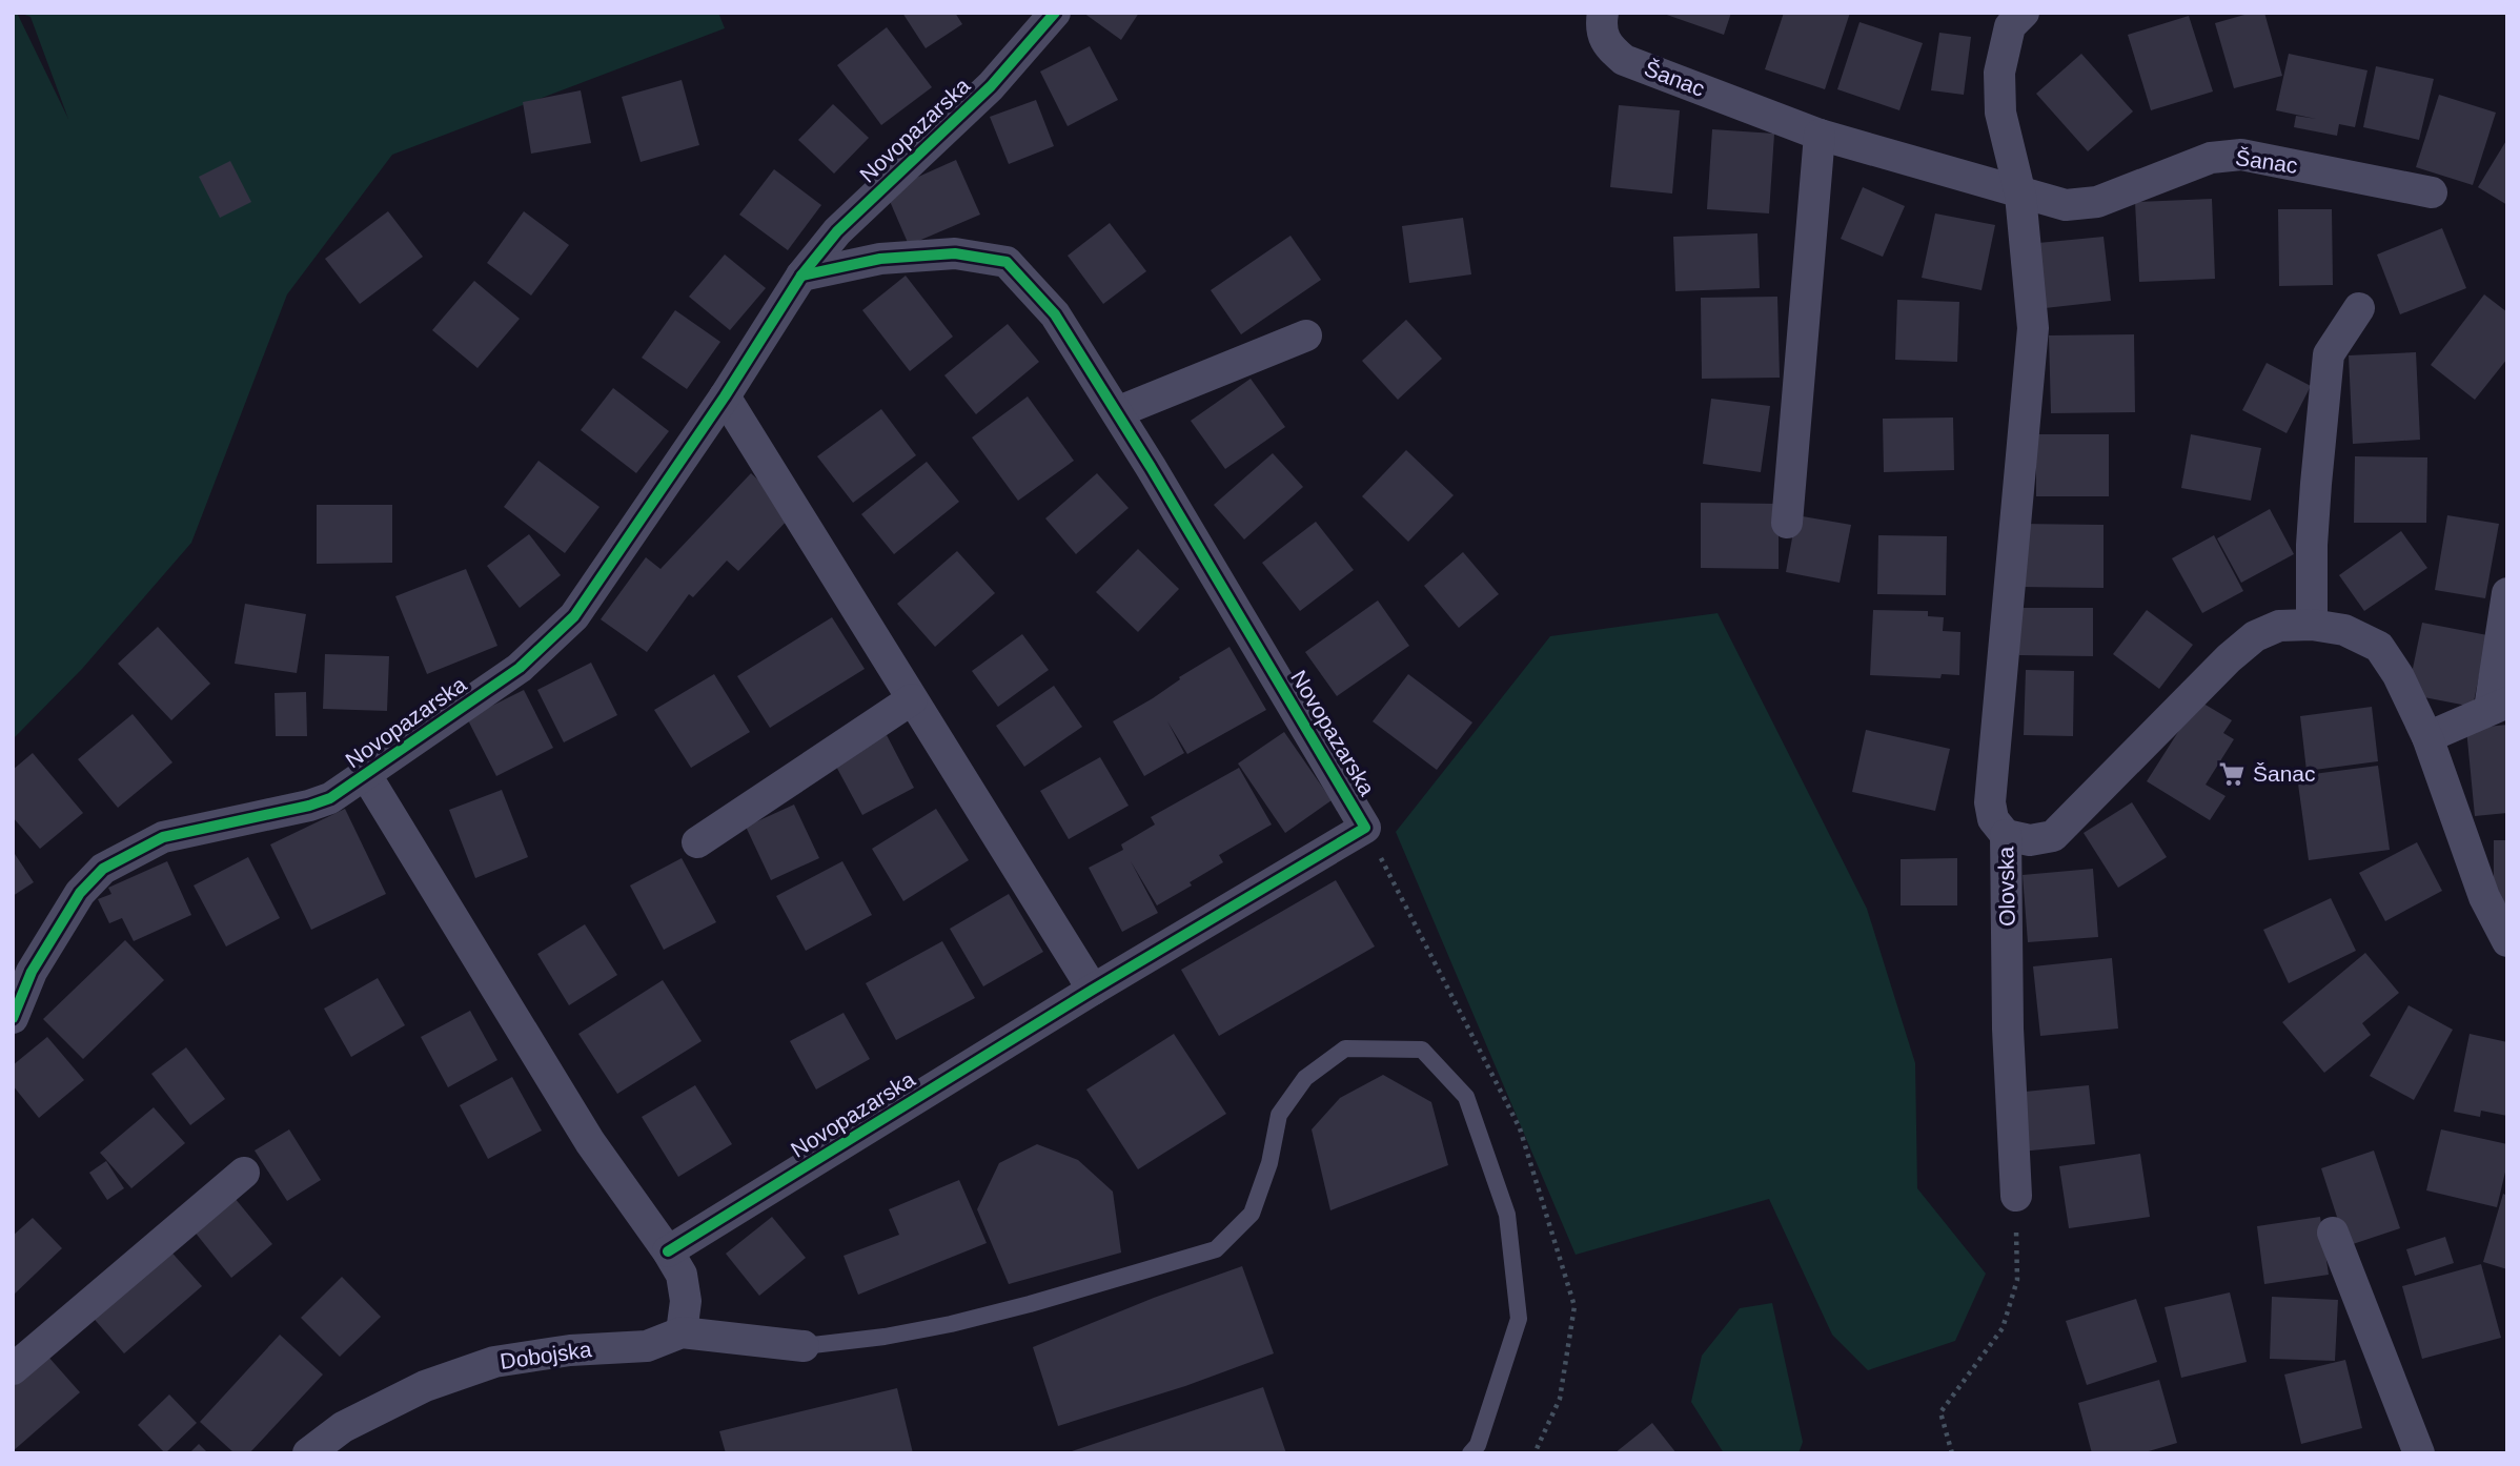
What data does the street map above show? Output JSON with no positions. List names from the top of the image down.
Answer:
{
  "streets": {
    "street": [
      "Šanac",
      "Novopazarska",
      "Olovska",
      "Dobojska"
    ]
  },
  "places": {
    "supermarket": ["Šanac"]
  }
}
